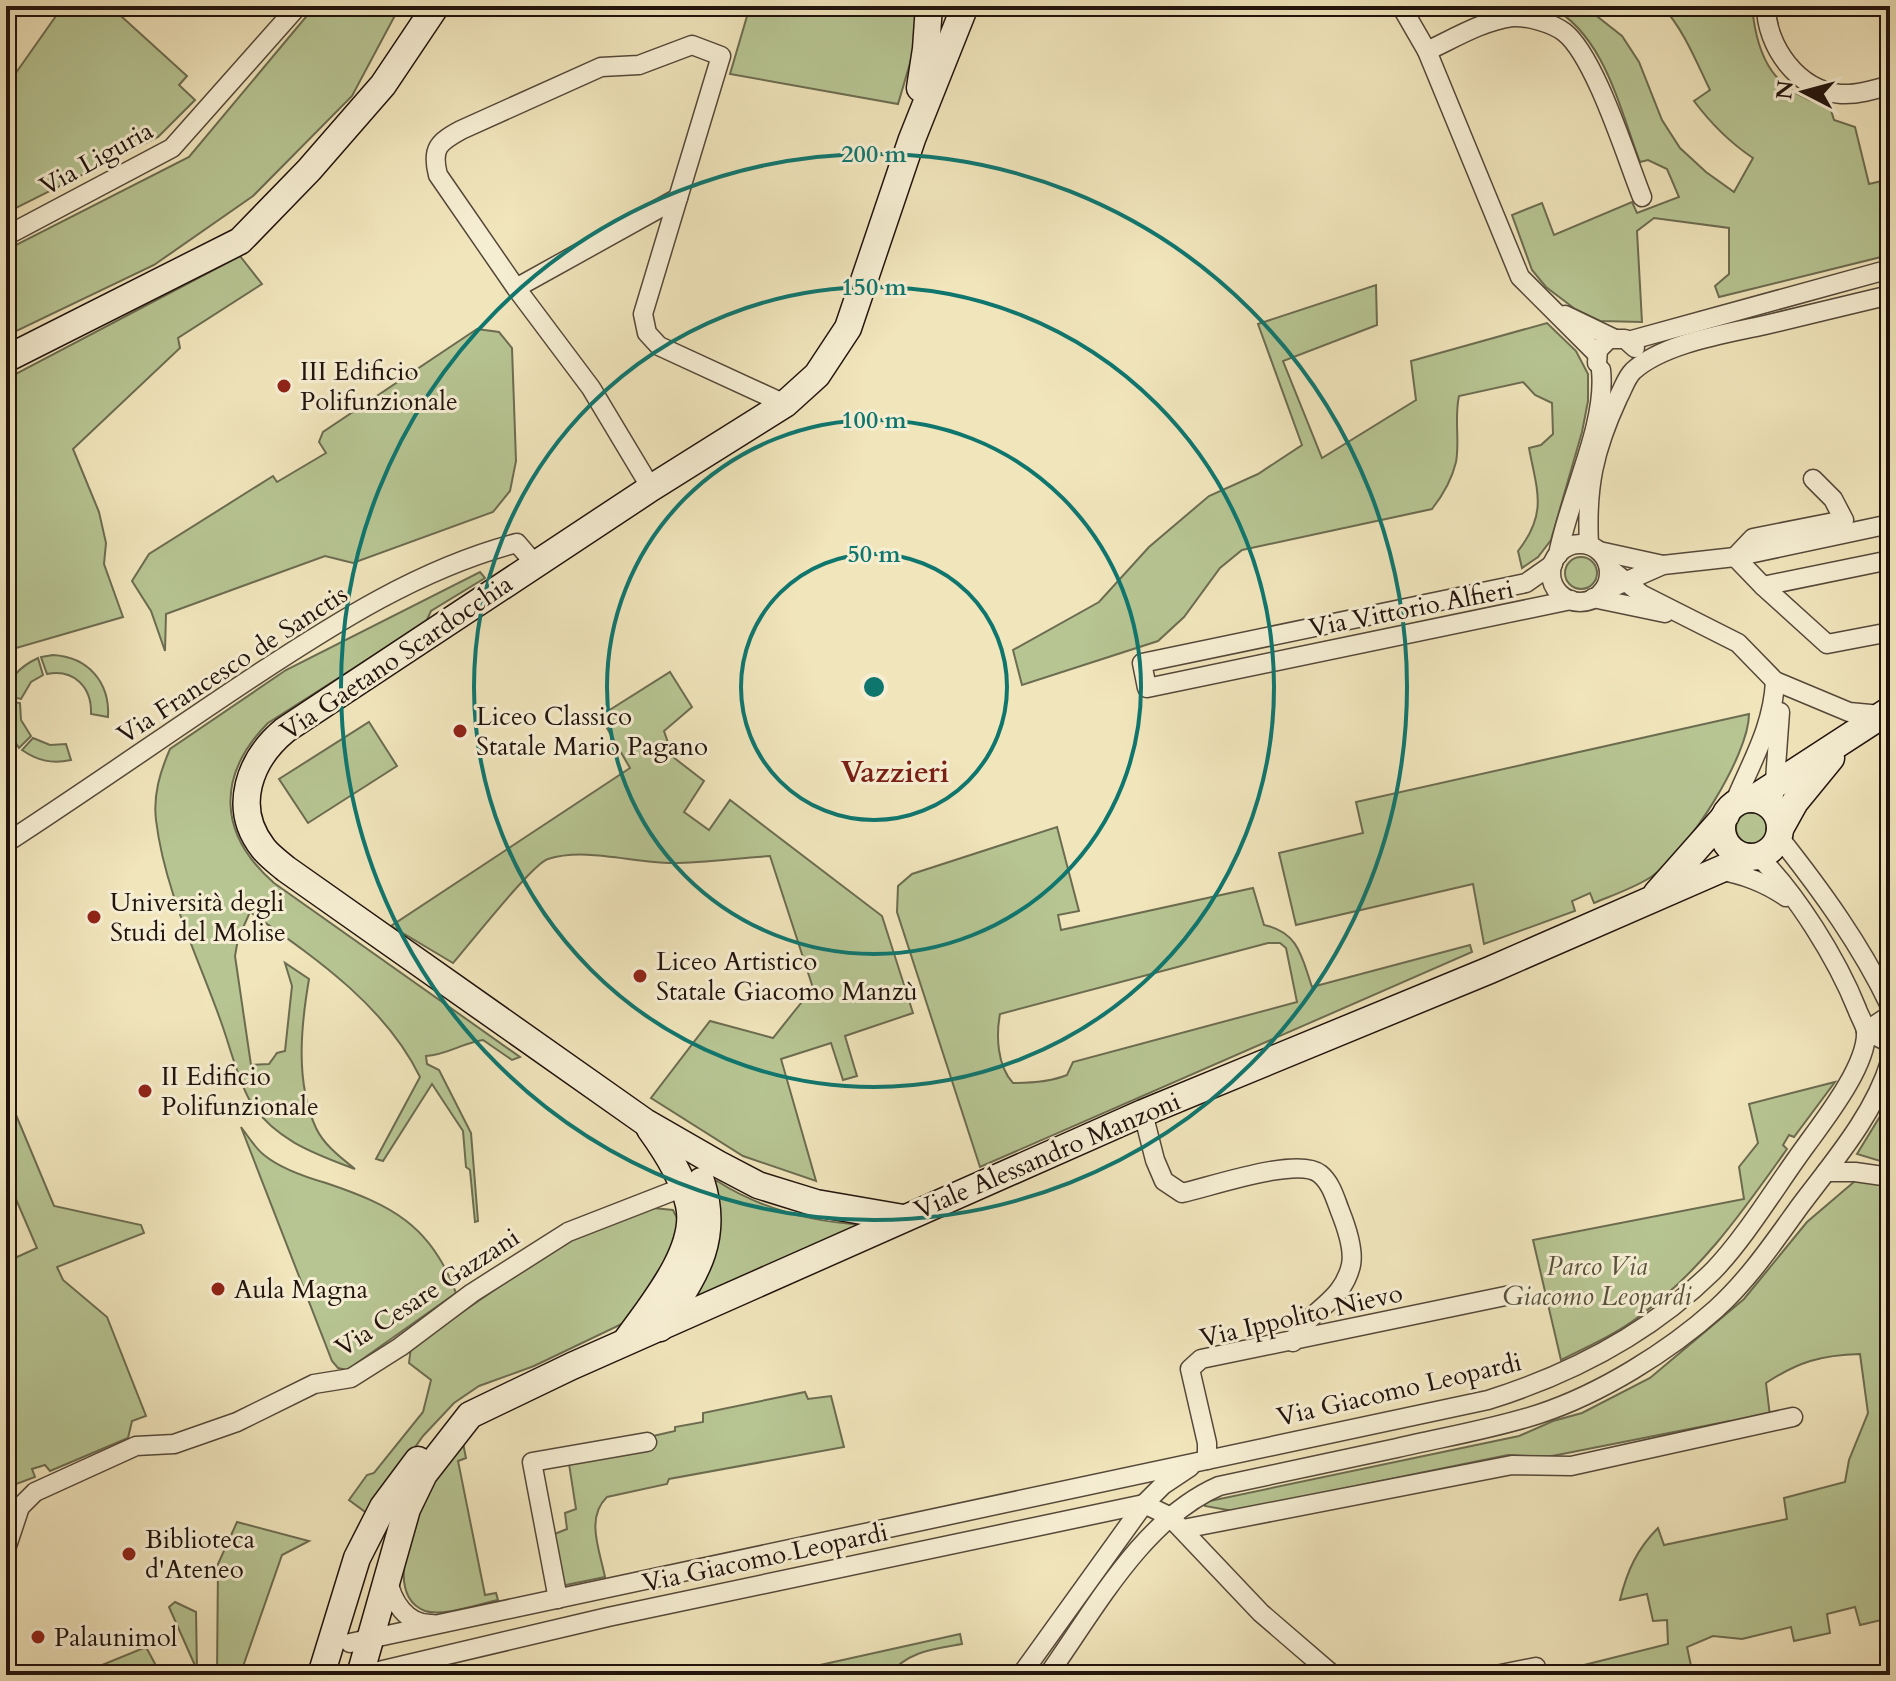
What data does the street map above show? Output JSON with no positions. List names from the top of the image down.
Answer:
{
  "streets": {
    "street": [
      "Via Liguria",
      "Via Vittorio Alfieri",
      "Via Gaetano Scardocchia",
      "Via Francesco de Sanctis",
      "Viale Alessandro Manzoni",
      "Via Cesare Gazzani",
      "Via Ippolito Nievo",
      "Via Giacomo Leopardi"
    ]
  },
  "crossings": [
    ["Via Gaetano Scardocchia", "Via Francesco de Sanctis"],
    ["Via Gaetano Scardocchia", "Viale Alessandro Manzoni"],
    ["Via Gaetano Scardocchia", "Via Cesare Gazzani"],
    ["Viale Alessandro Manzoni", "Via Giacomo Leopardi"],
    ["Via Ippolito Nievo", "Via Giacomo Leopardi"]
  ],
  "districts": ["Vazzieri"],
  "parks": ["Parco Via Giacomo Leopardi"],
  "places": [
    "III Edificio Polifunzionale",
    "Liceo Classico Statale Mario Pagano",
    "Università degli Studi del Molise",
    "Liceo Artistico Statale Giacomo Manzù",
    "II Edificio Polifunzionale",
    "Aula Magna",
    "Biblioteca d'Ateneo",
    "Palaunimol"
  ],
  "north": "left",
  "rings": [
    "200 m",
    "150 m",
    "100 m",
    "50 m"
  ]
}
